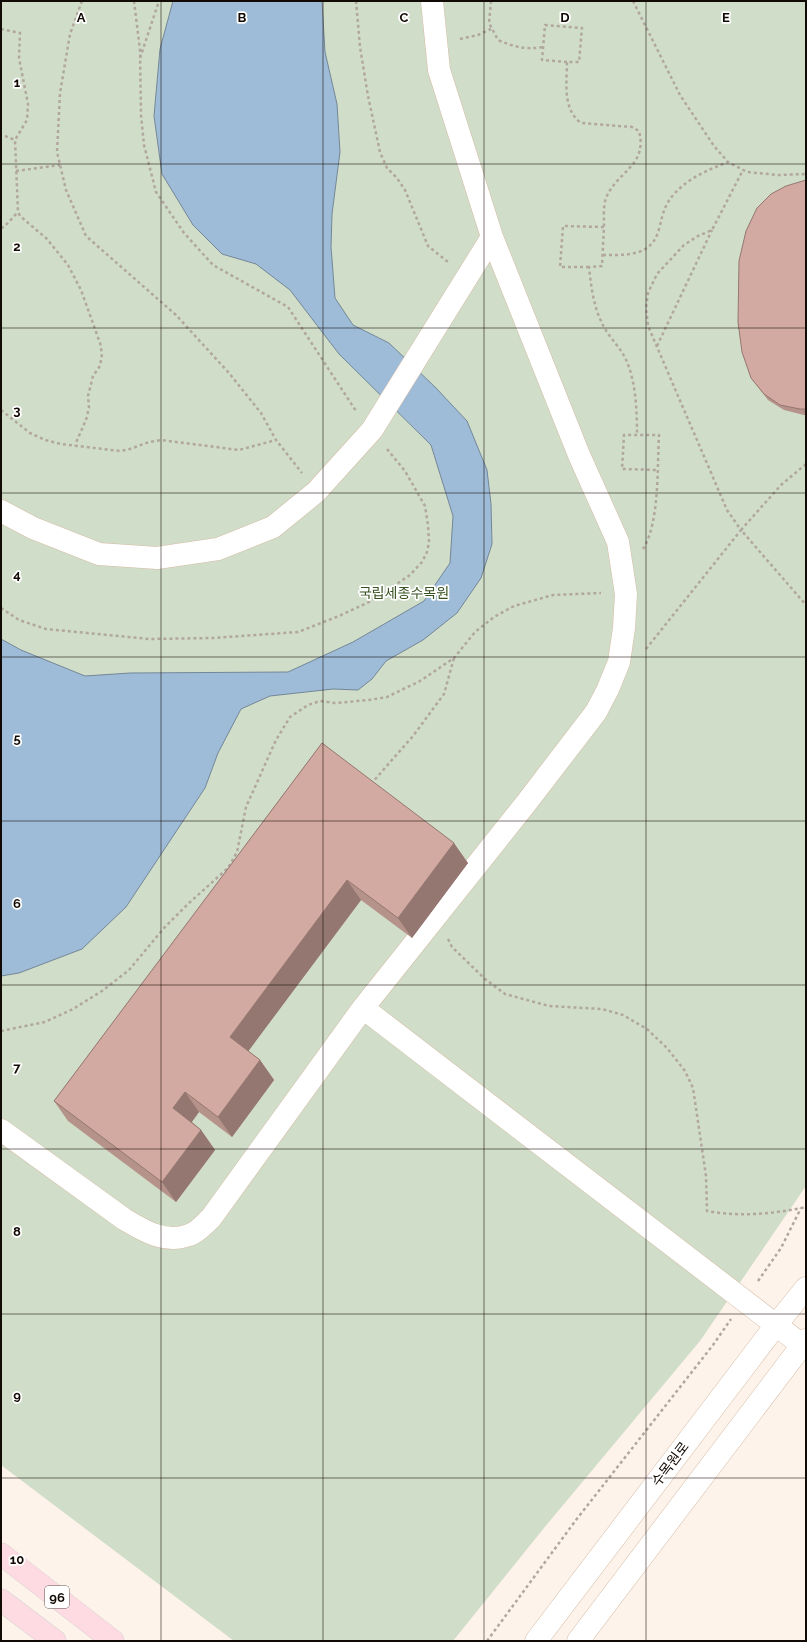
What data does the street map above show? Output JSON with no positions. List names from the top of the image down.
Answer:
{
  "streets": {
    "main road": ["96"],
    "street": ["수목원로"]
  },
  "parks": ["국립세종수목원"],
  "grid": {
    "columns": [
      "A",
      "B",
      "C",
      "D",
      "E"
    ],
    "rows": [
      "1",
      "2",
      "3",
      "4",
      "5",
      "6",
      "7",
      "8",
      "9",
      "10"
    ]
  }
}
